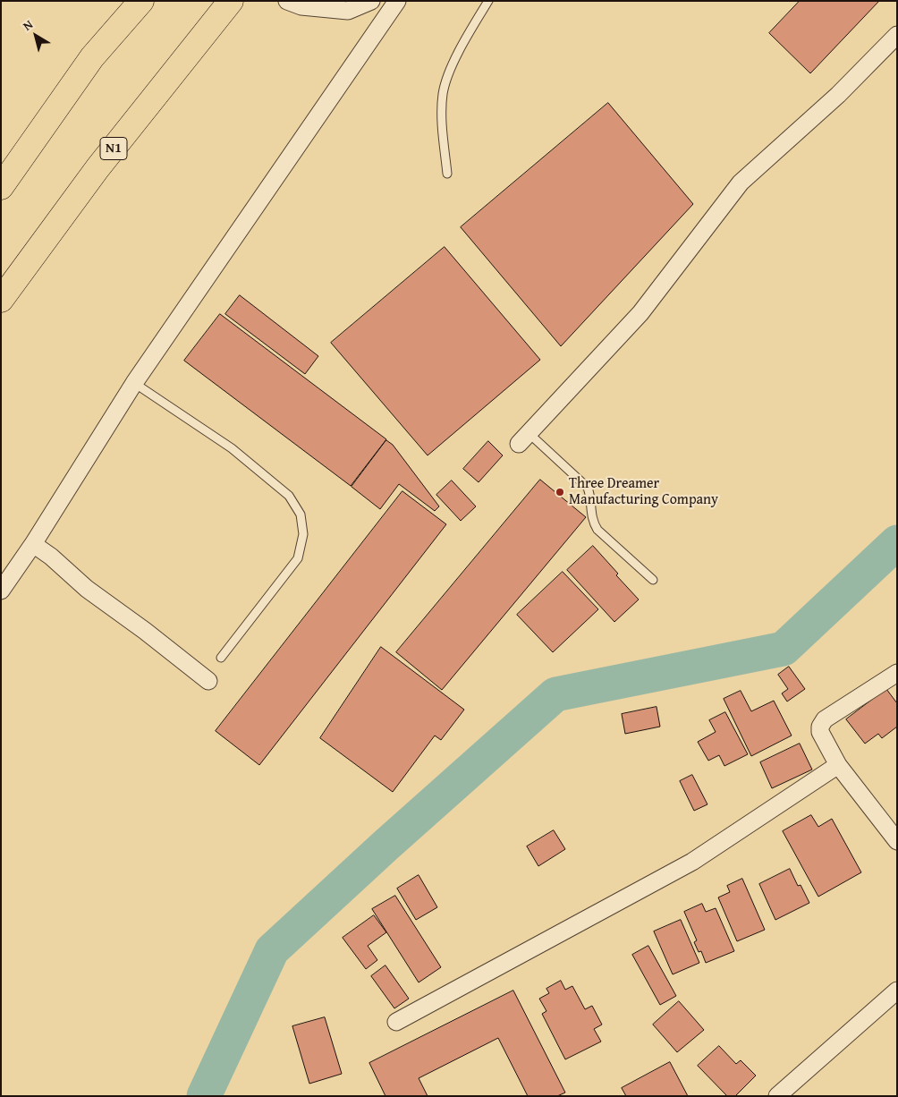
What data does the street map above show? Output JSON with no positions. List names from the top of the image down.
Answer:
{
  "streets": {
    "highway": ["N1"]
  },
  "places": ["Three Dreamer Manufacturing Company"],
  "north": "top left"
}
